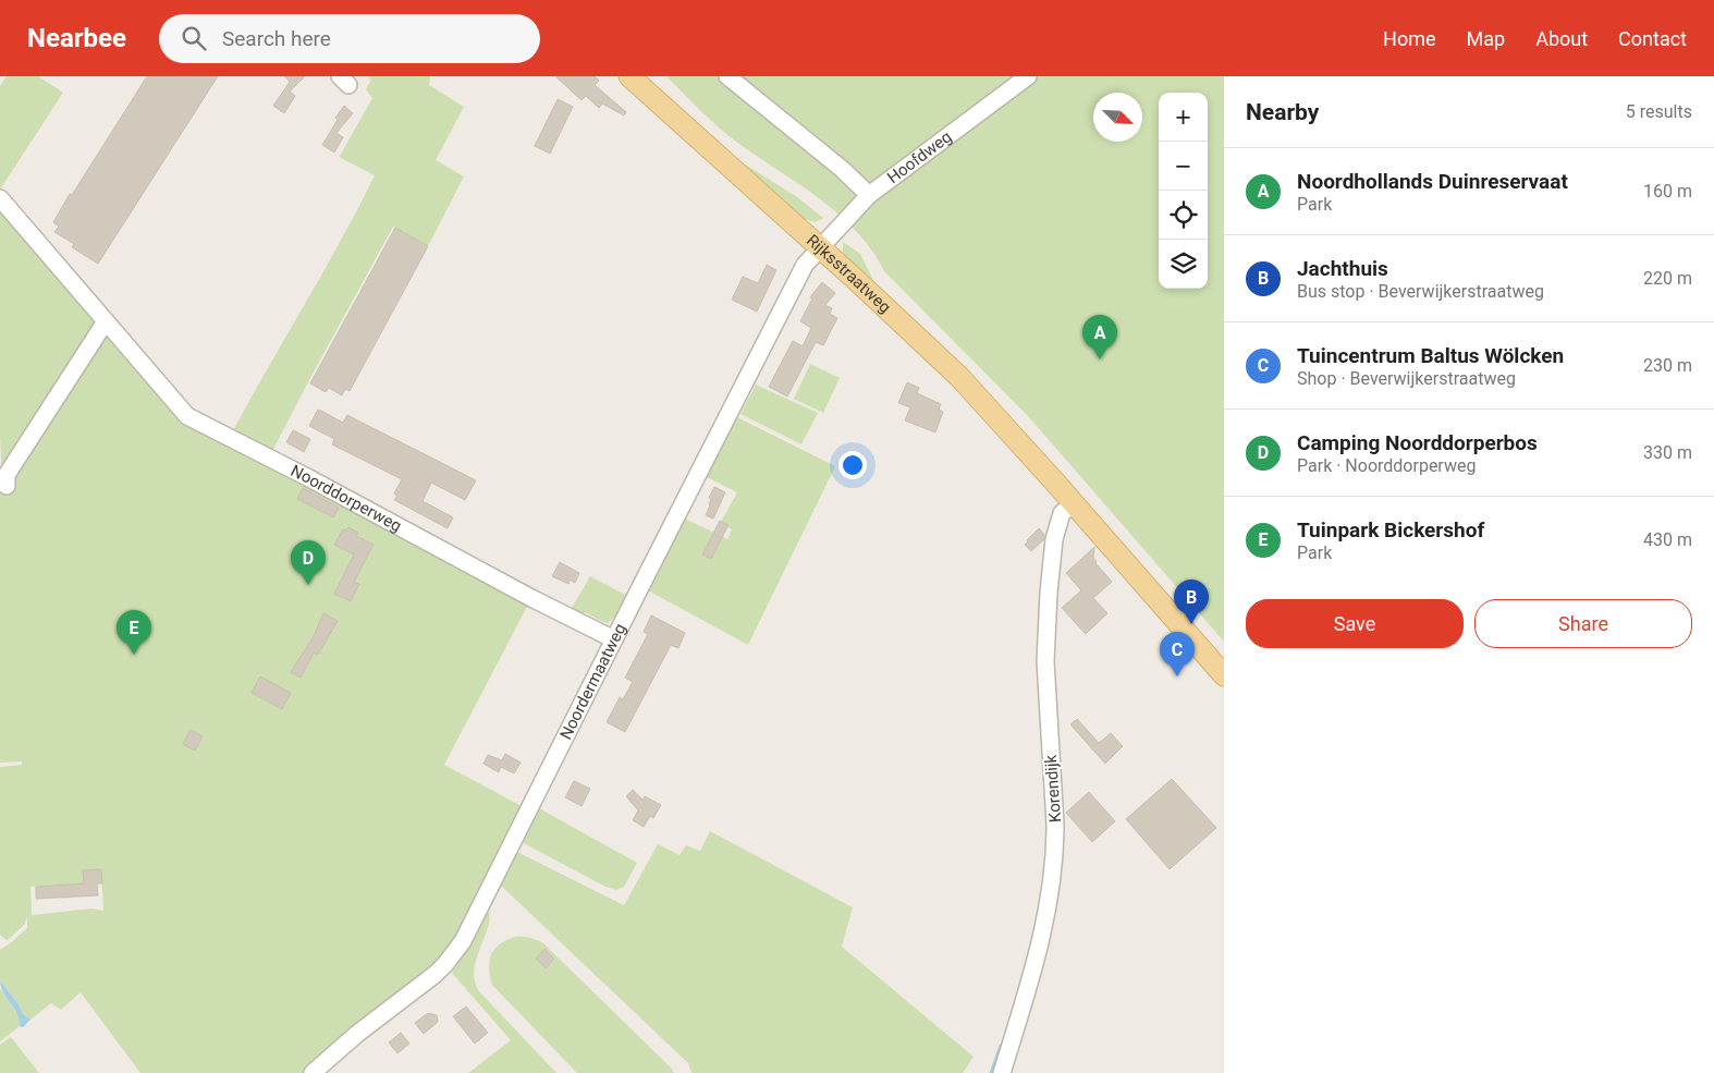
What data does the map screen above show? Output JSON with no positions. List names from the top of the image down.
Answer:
{
  "streets": {
    "main road": ["Rijksstraatweg"],
    "street": [
      "Hoofdweg",
      "Noorddorperweg",
      "Noordermaatweg",
      "Korendijk"
    ]
  },
  "crossings": [
    ["Hoofdweg", "Rijksstraatweg"],
    ["Hoofdweg", "Noordermaatweg"],
    ["Rijksstraatweg", "Noordermaatweg"],
    ["Rijksstraatweg", "Korendijk"],
    ["Noorddorperweg", "Noordermaatweg"]
  ],
  "north": "bottom right",
  "page": {
    "header": "Nearbee",
    "search": "Search here",
    "nav": [
      "Home",
      "Map",
      "About",
      "Contact"
    ],
    "heading": ["Nearby", "5 results"],
    "map_buttons": ["+", "−"],
    "list": [
      {
        "mark": "A",
        "name": "Noordhollands Duinreservaat",
        "note": "Park",
        "value": "160 m"
      },
      {
        "mark": "B",
        "name": "Jachthuis",
        "note": "Bus stop · Beverwijkerstraatweg",
        "value": "220 m"
      },
      {
        "mark": "C",
        "name": "Tuincentrum Baltus Wölcken",
        "note": "Shop · Beverwijkerstraatweg",
        "value": "230 m"
      },
      {
        "mark": "D",
        "name": "Camping Noorddorperbos",
        "note": "Park · Noorddorperweg",
        "value": "330 m"
      },
      {
        "mark": "E",
        "name": "Tuinpark Bickershof",
        "note": "Park",
        "value": "430 m"
      }
    ],
    "pins": [
      "A",
      "D",
      "B",
      "E",
      "C"
    ],
    "buttons": ["Save", "Share"]
  }
}
